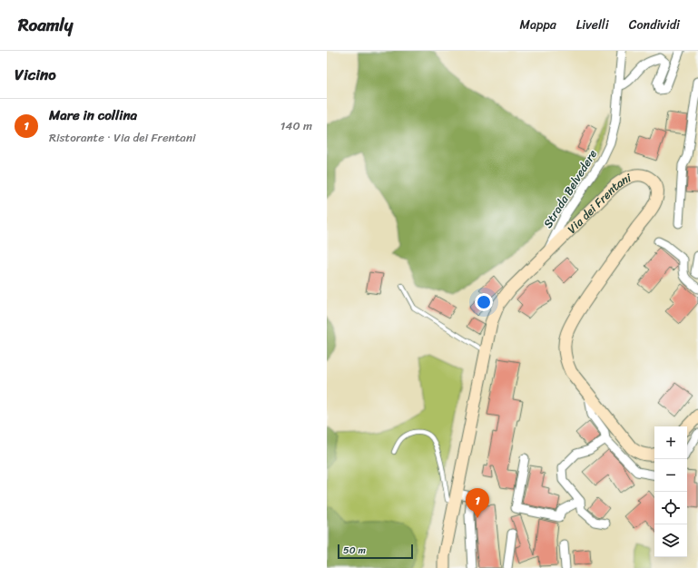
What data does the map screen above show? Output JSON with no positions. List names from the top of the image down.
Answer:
{
  "streets": {
    "main road": ["Via dei Frentani"],
    "street": ["Strada Belvedere"]
  },
  "crossings": [
    ["Strada Belvedere", "Via dei Frentani"]
  ],
  "scale_bar": "50 m",
  "page": {
    "header": "Roamly",
    "nav": ["Mappa", "Livelli", "Condividi"],
    "heading": "Vicino",
    "list": [
      {
        "mark": "1",
        "name": "Mare in collina",
        "note": "Ristorante · Via dei Frentani",
        "value": "140 m"
      }
    ],
    "map_buttons": ["+", "−"],
    "pins": "1",
    "scale": "50 m"
  }
}
